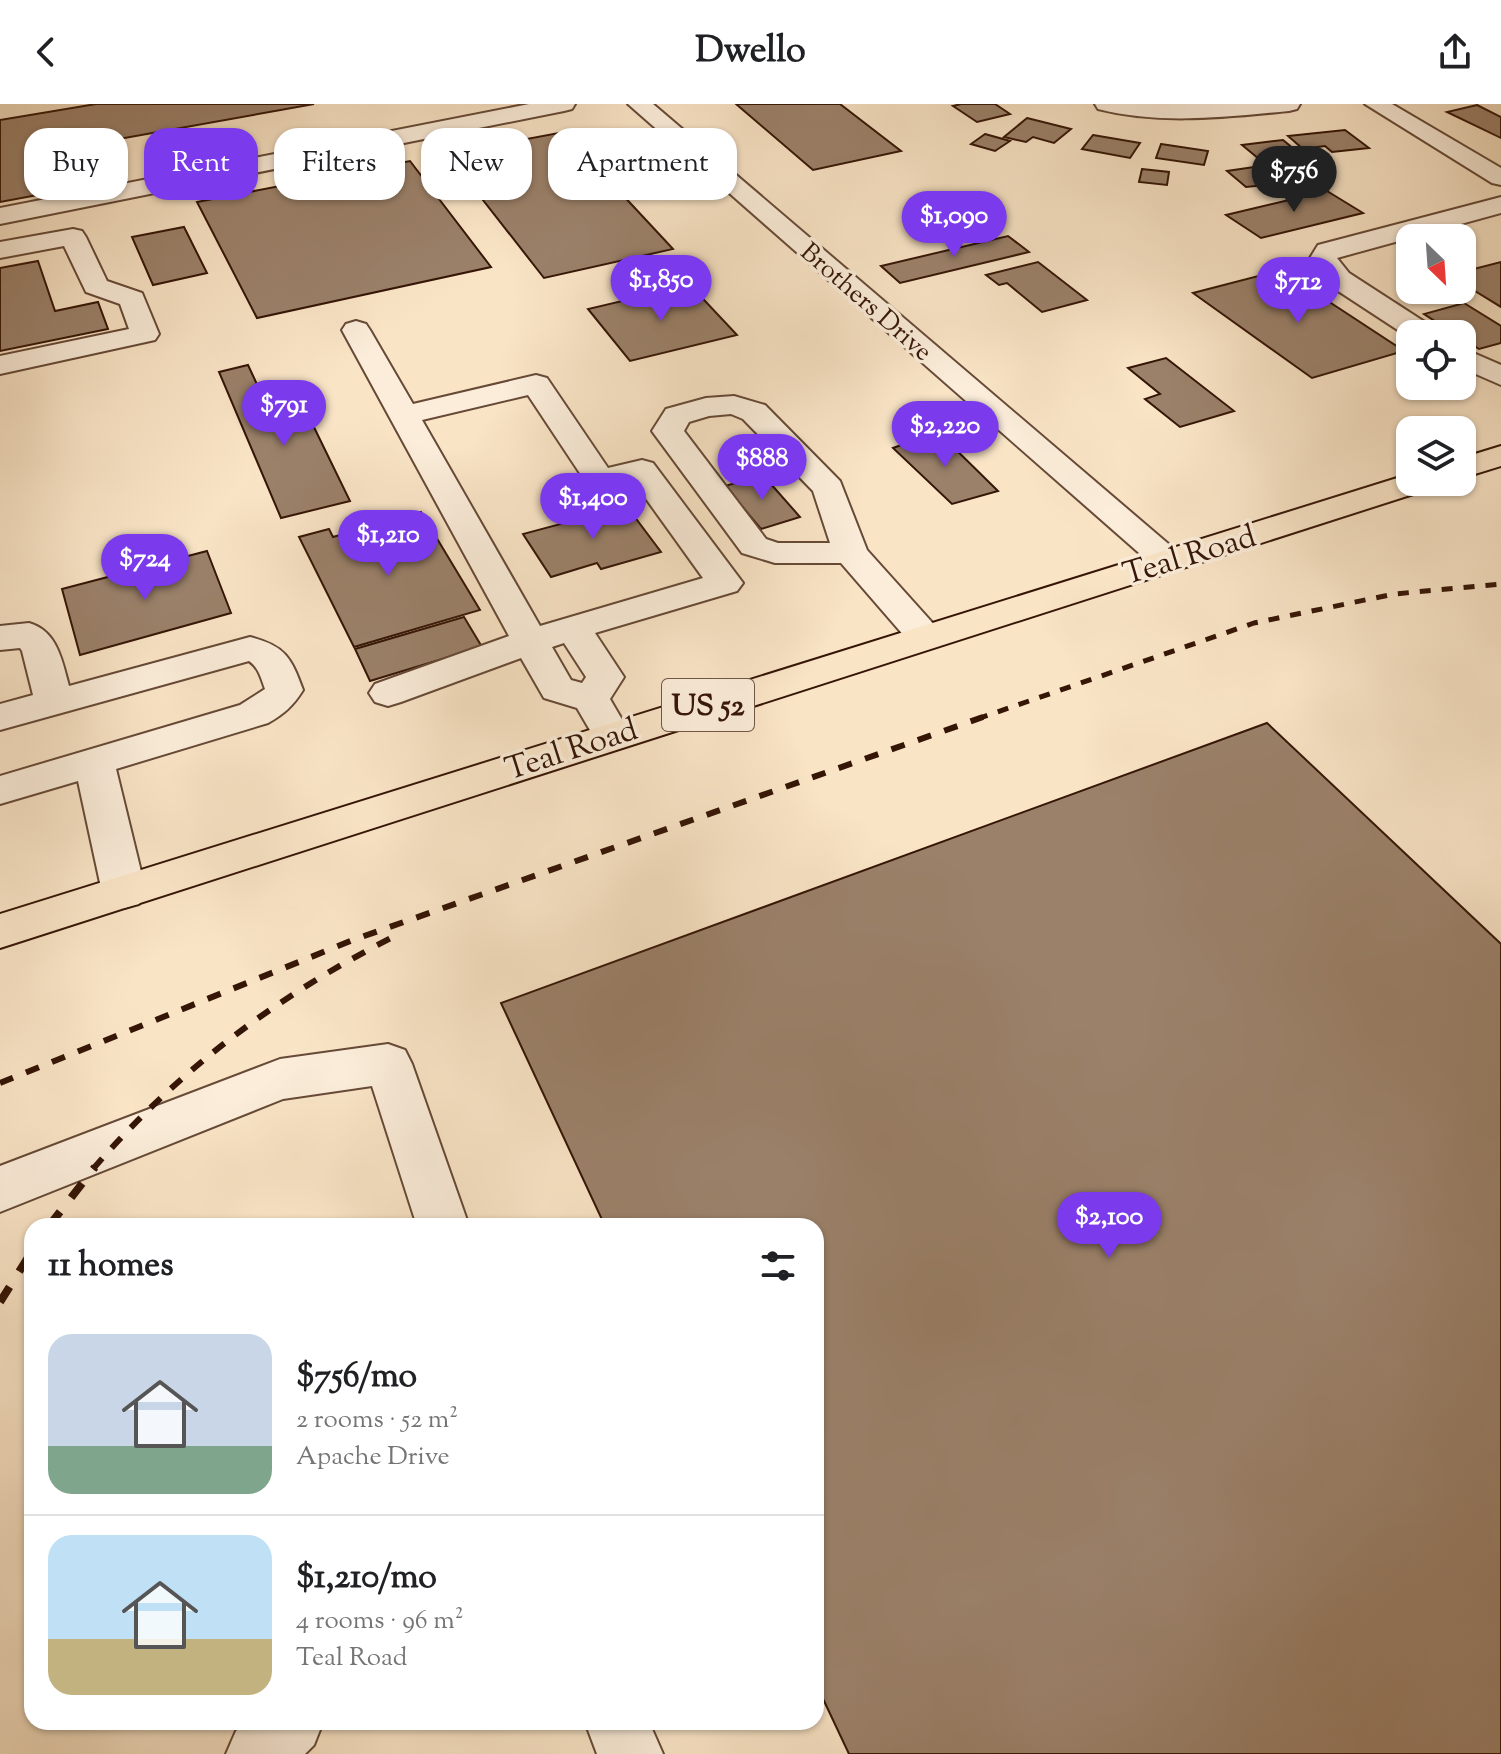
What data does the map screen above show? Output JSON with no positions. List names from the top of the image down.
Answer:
{
  "streets": {
    "main road": ["Teal Road", "US 52"],
    "street": ["Brothers Drive"]
  },
  "crossings": [
    ["Brothers Drive", "Teal Road"]
  ],
  "north": "bottom right",
  "page": {
    "header": "Dwello",
    "chip": [
      "Buy",
      "Rent",
      "Filters",
      "New",
      "Apartment"
    ],
    "price": [
      "$756",
      "$1,090",
      "$1,850",
      "$712",
      "$791",
      "$2,220",
      "$888",
      "$1,400",
      "$1,210",
      "$724",
      "$2,100"
    ],
    "heading": "11 homes",
    "list": [
      {
        "name": "$756/mo",
        "note": "2 rooms · 52 m² · Apache Drive"
      },
      {
        "name": "$1,210/mo",
        "note": "4 rooms · 96 m² · Teal Road"
      }
    ]
  }
}
